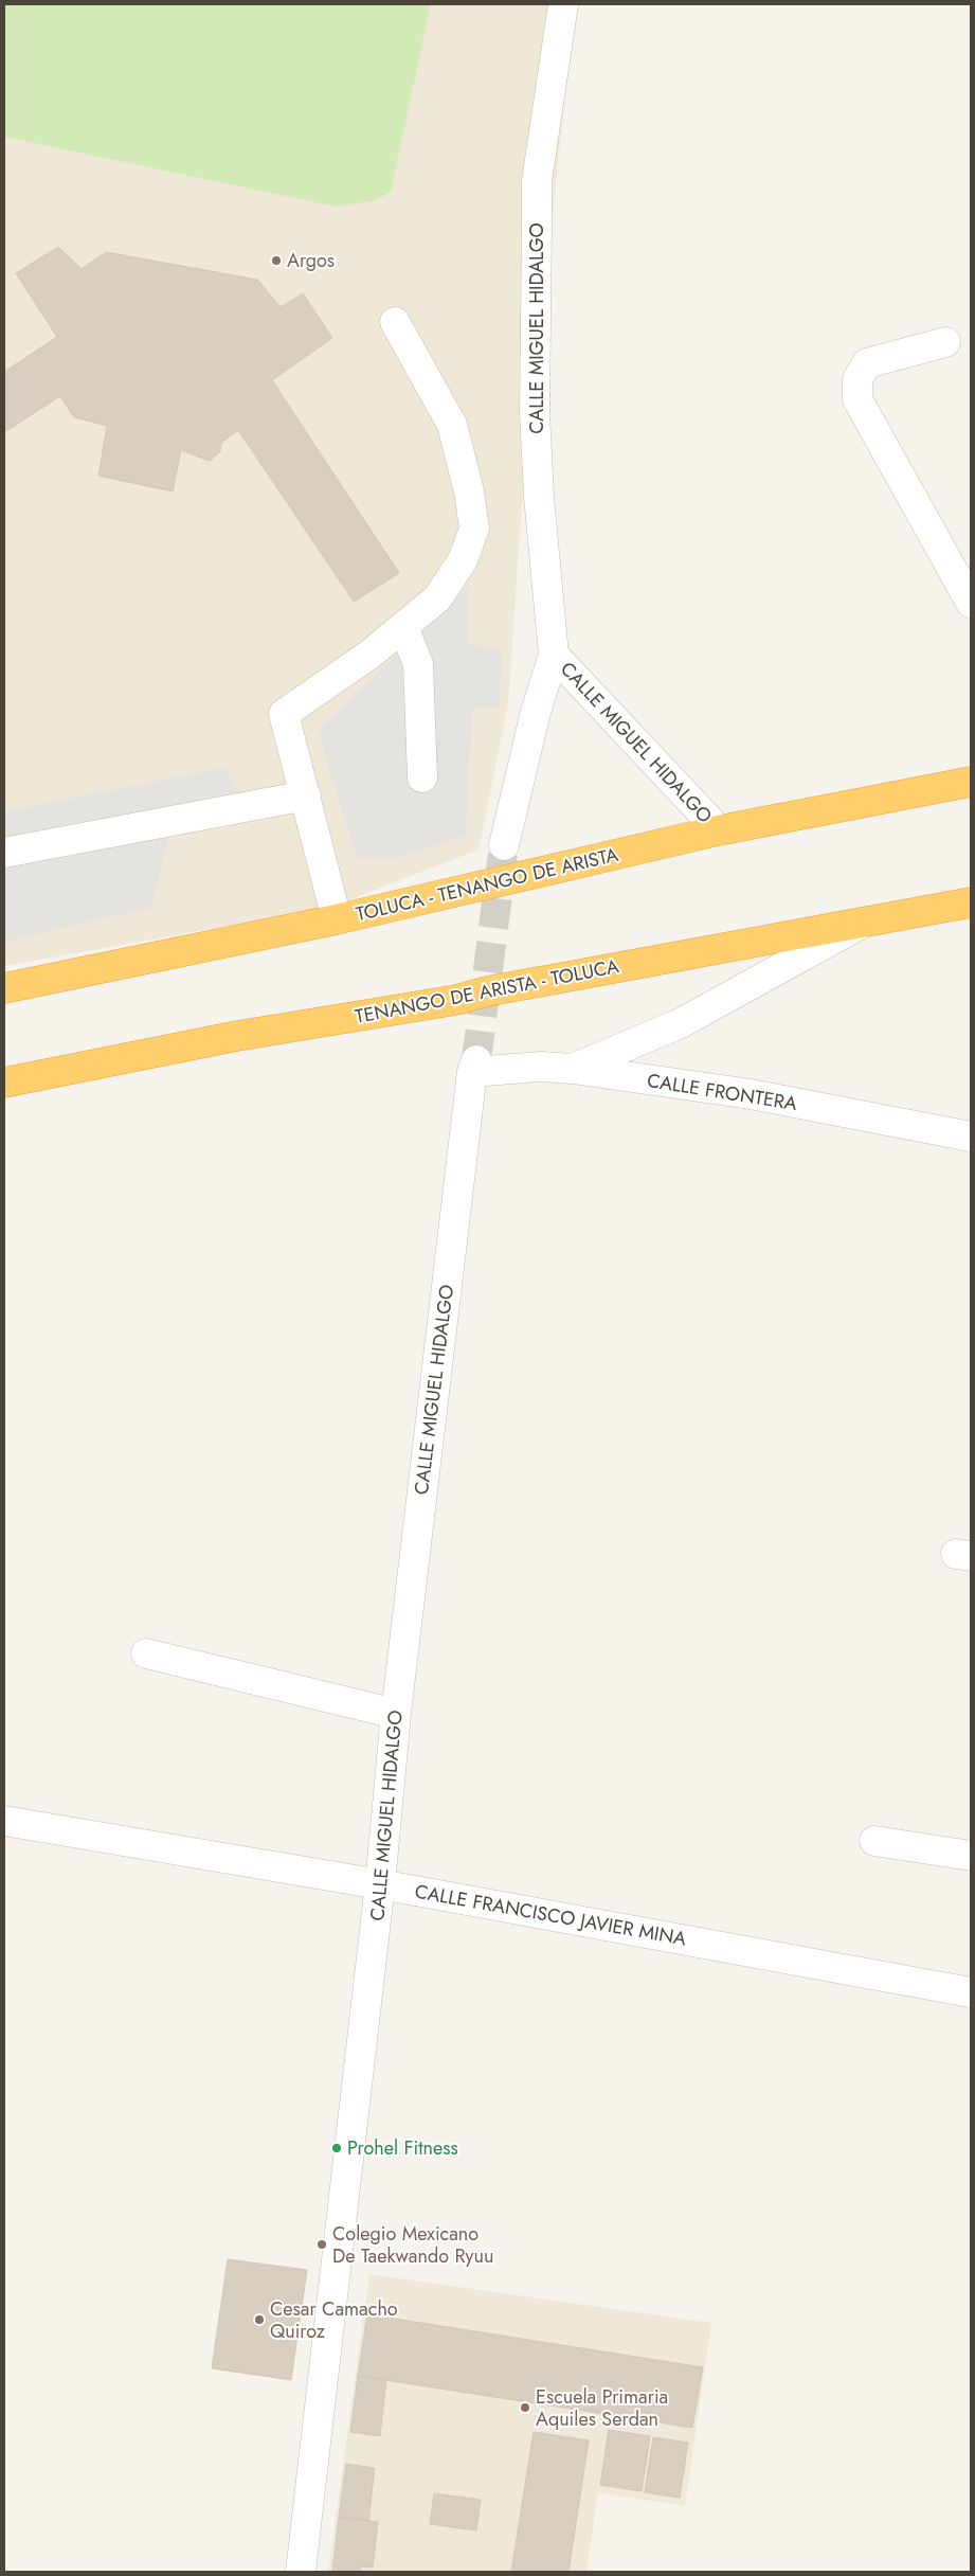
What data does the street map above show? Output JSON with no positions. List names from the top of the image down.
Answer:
{
  "streets": {
    "highway": ["TOLUCA - TENANGO DE ARISTA", "TENANGO DE ARISTA - TOLUCA"],
    "street": ["CALLE MIGUEL HIDALGO", "CALLE FRONTERA", "CALLE FRANCISCO JAVIER MINA"]
  },
  "crossings": [
    ["CALLE MIGUEL HIDALGO", "TOLUCA - TENANGO DE ARISTA"],
    ["CALLE MIGUEL HIDALGO", "CALLE FRONTERA"],
    ["CALLE MIGUEL HIDALGO", "CALLE FRANCISCO JAVIER MINA"]
  ],
  "places": [
    "Argos",
    "Prohel Fitness",
    "Colegio Mexicano De Taekwando Ryuu",
    "Cesar Camacho Quiroz",
    "Escuela Primaria Aquiles Serdan"
  ]
}
